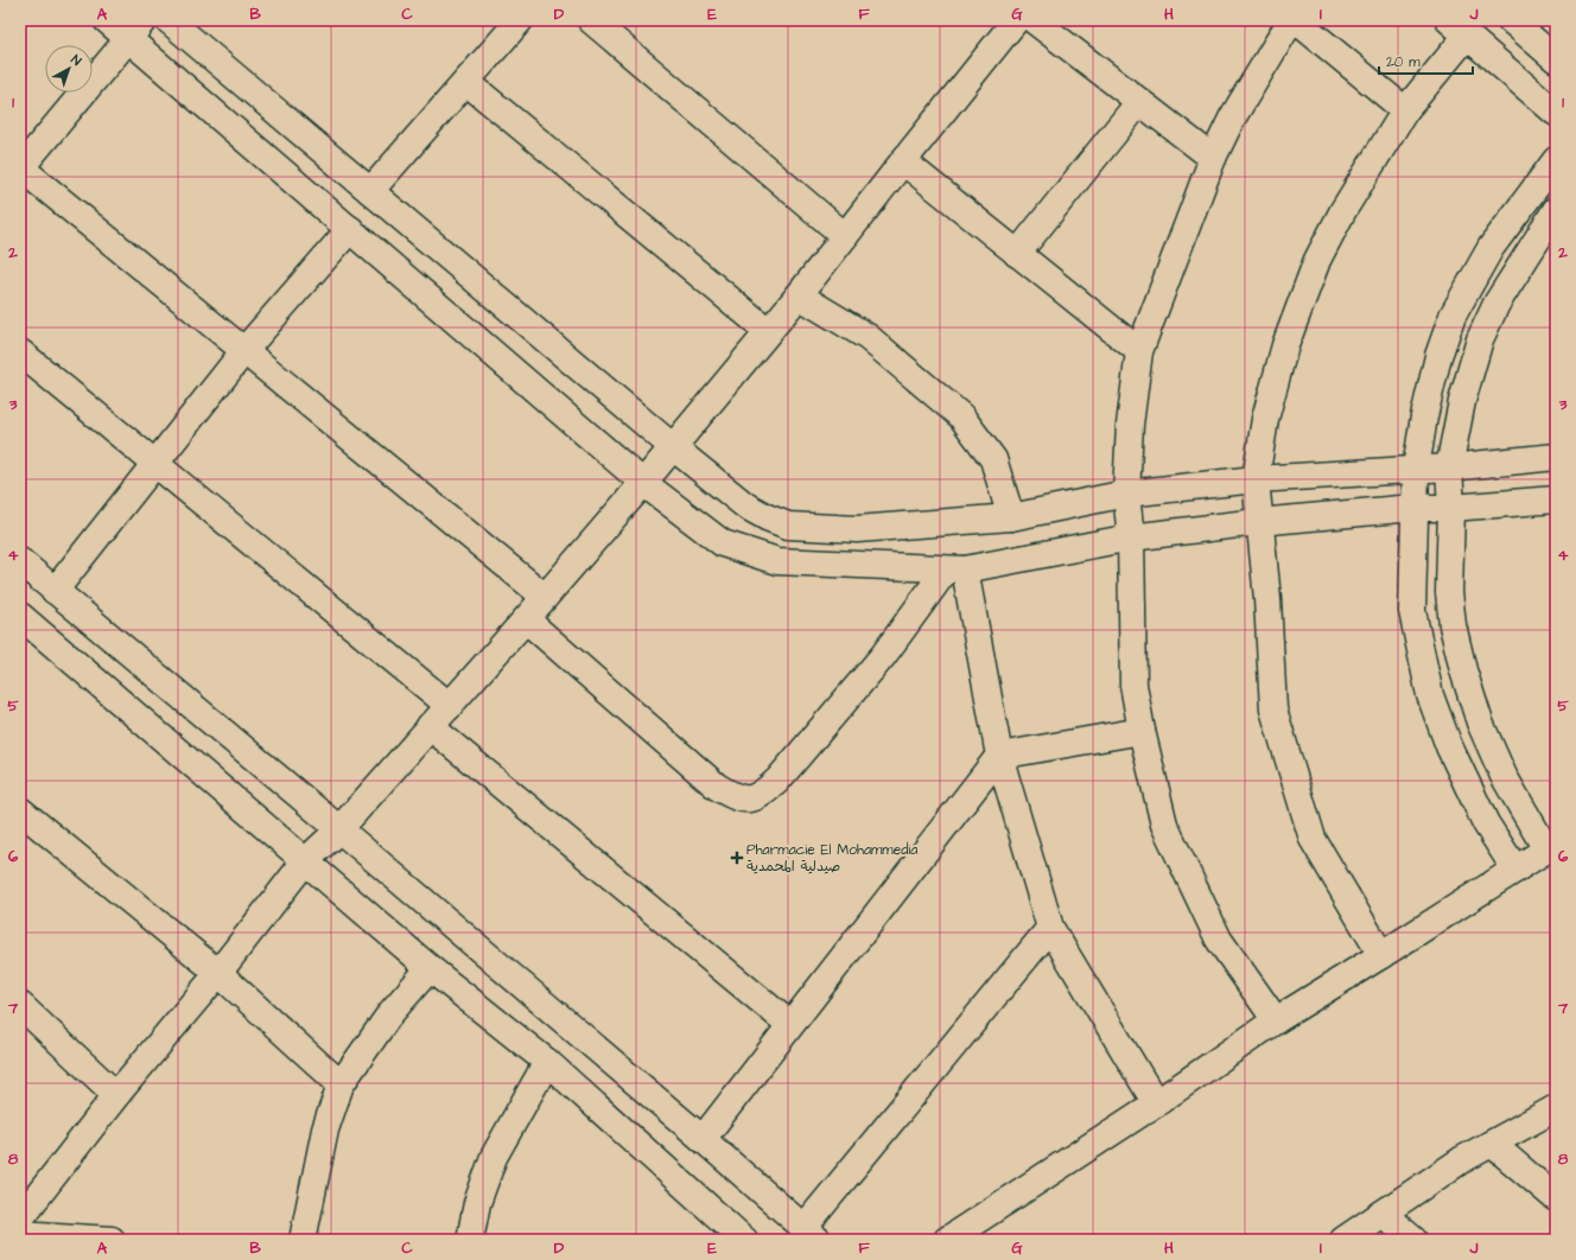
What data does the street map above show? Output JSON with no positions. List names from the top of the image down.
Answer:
{
  "places": {
    "health": ["Pharmacie El Mohammedia صيدلية المحمدية"]
  },
  "scale_bar": "20 m",
  "north": "top right",
  "grid": {
    "columns": [
      "A",
      "B",
      "C",
      "D",
      "E",
      "F",
      "G",
      "H",
      "I",
      "J"
    ],
    "rows": [
      "1",
      "2",
      "3",
      "4",
      "5",
      "6",
      "7",
      "8"
    ]
  }
}
